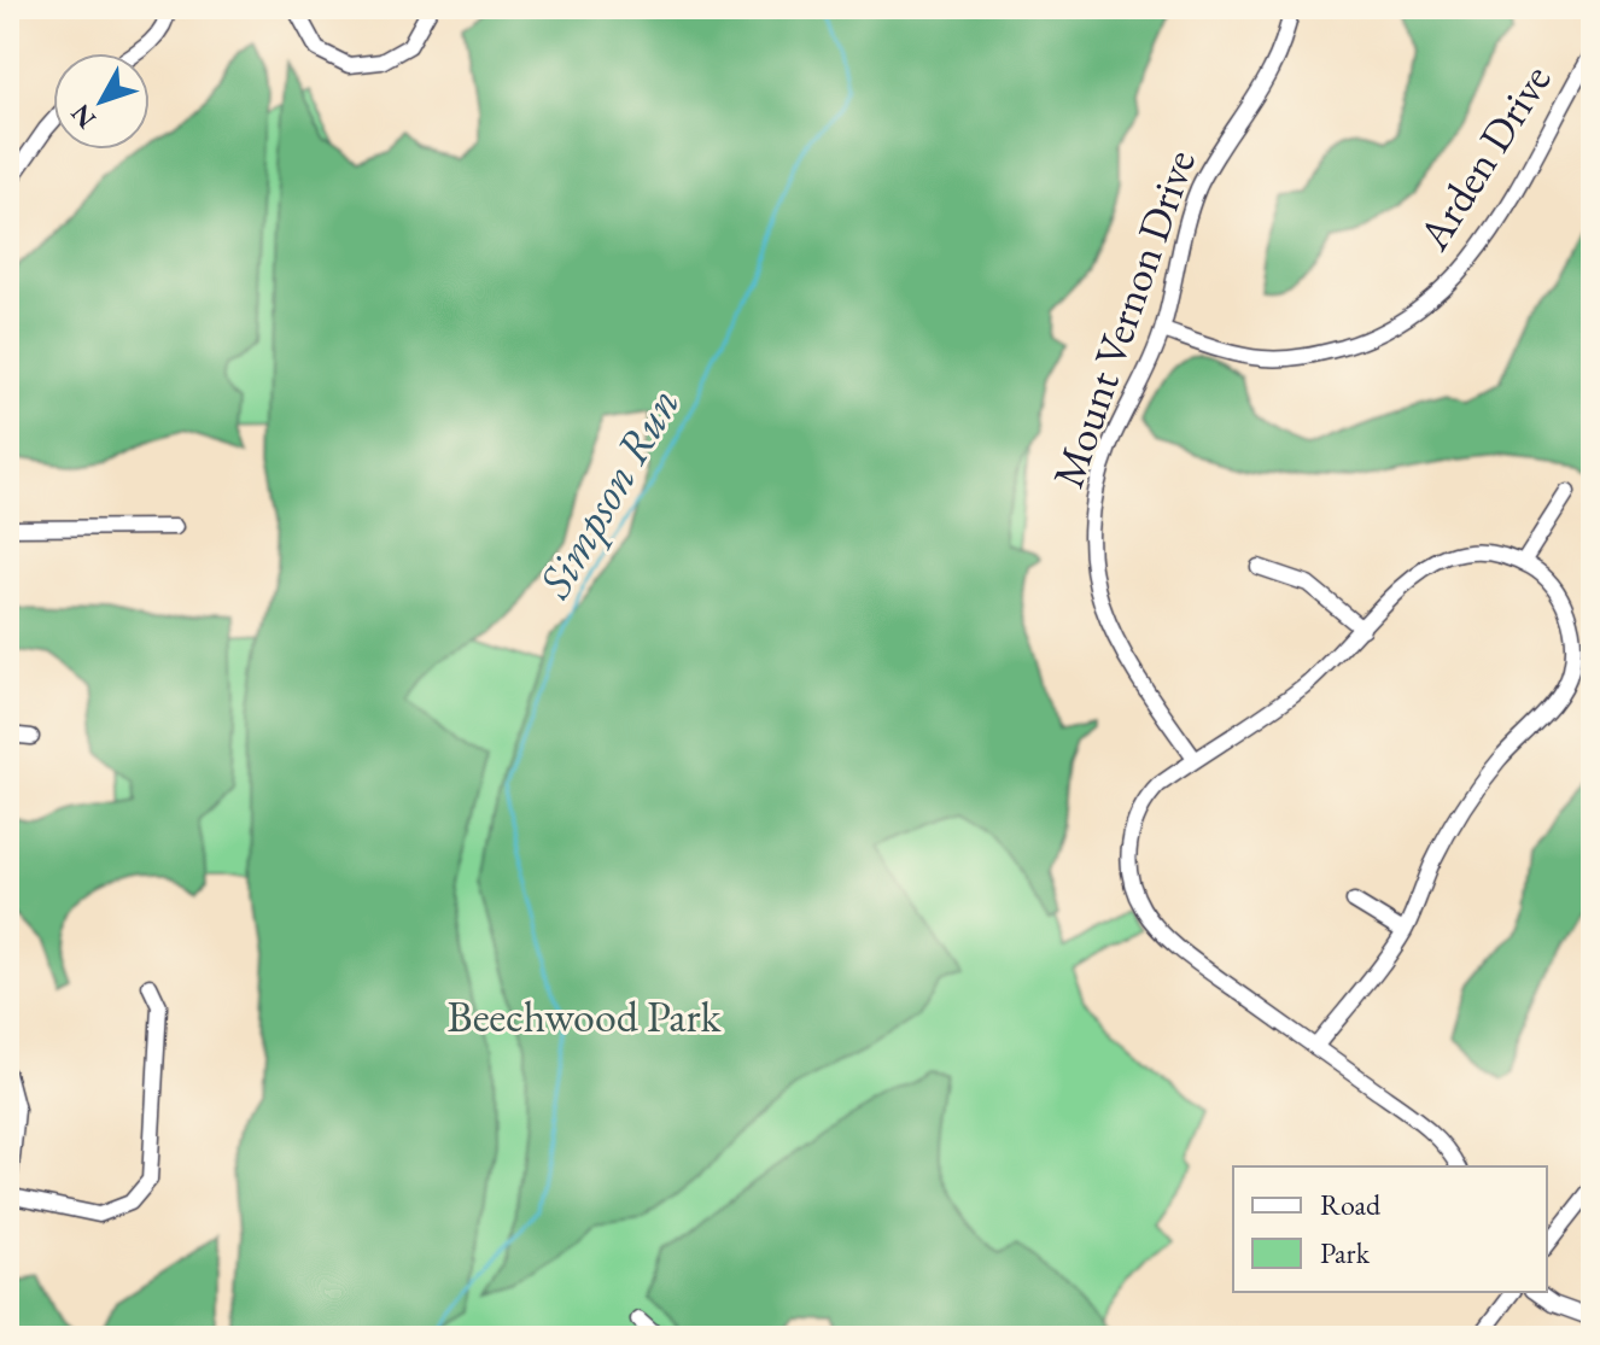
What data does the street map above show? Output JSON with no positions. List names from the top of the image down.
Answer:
{
  "streets": {
    "street": ["Arden Drive", "Mount Vernon Drive"]
  },
  "crossings": [
    ["Arden Drive", "Mount Vernon Drive"]
  ],
  "water": ["Simpson Run"],
  "parks": ["Beechwood Park"],
  "legend": ["Road", "Park"],
  "north": "bottom left"
}
